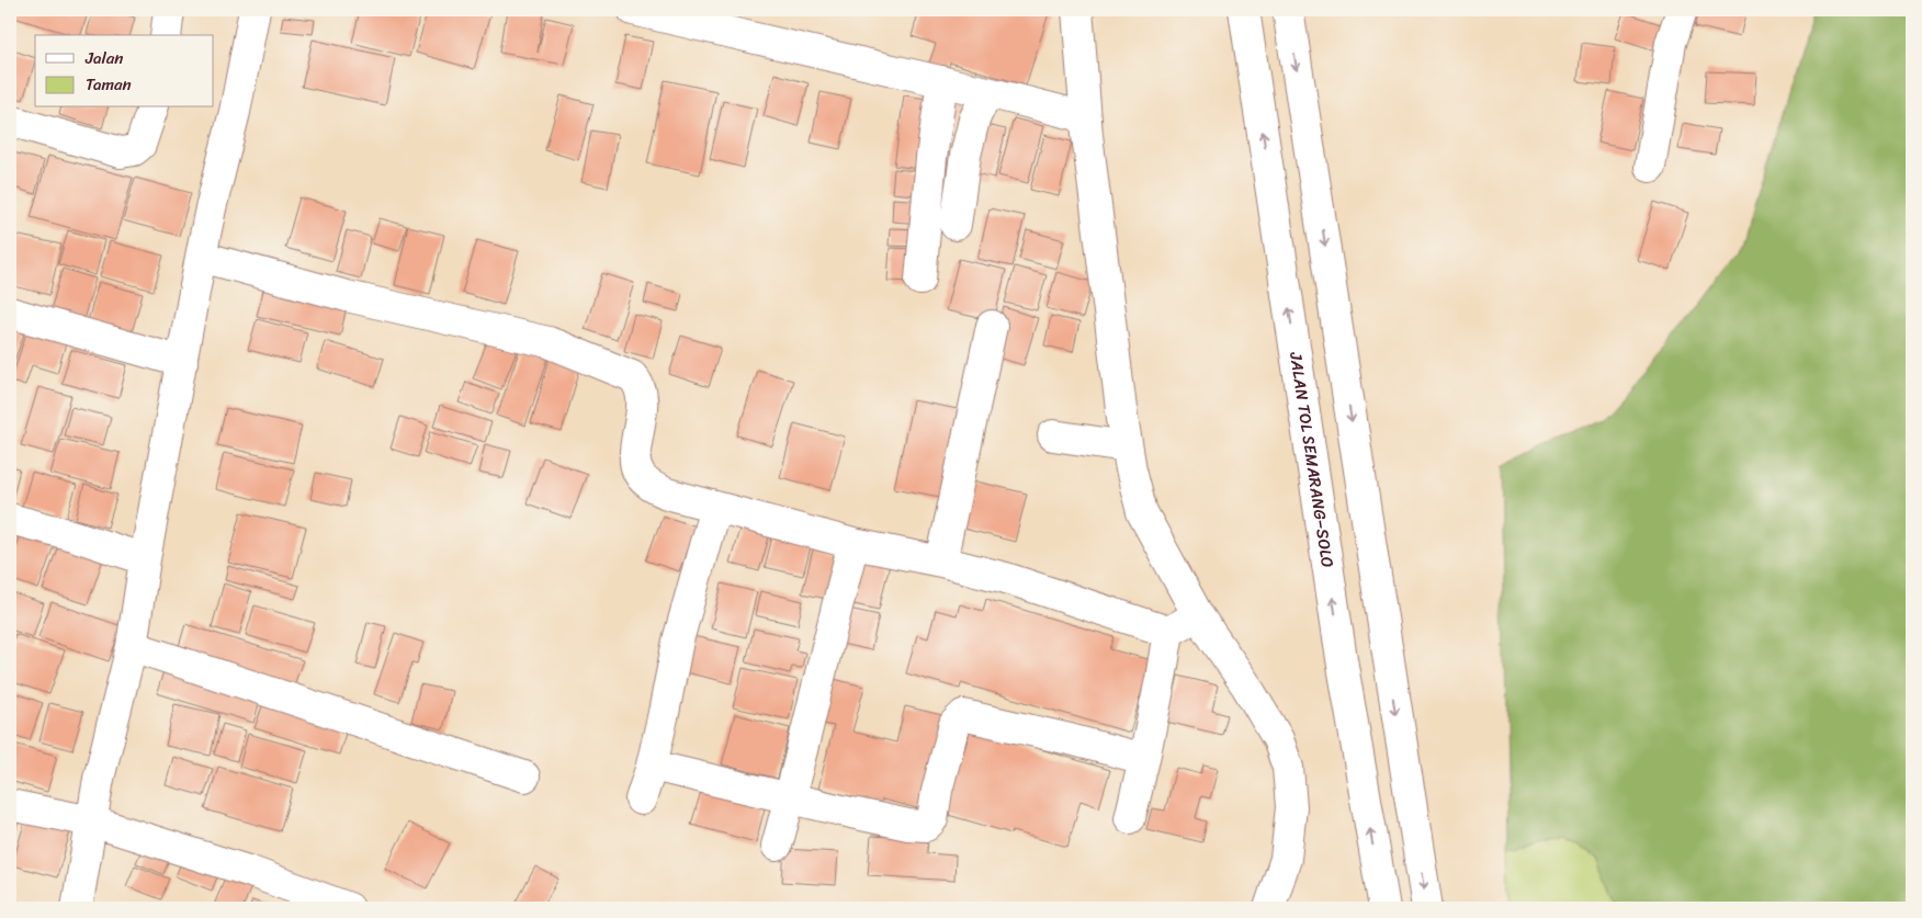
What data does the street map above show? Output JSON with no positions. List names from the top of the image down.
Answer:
{
  "streets": {
    "main road": ["JALAN TOL SEMARANG–SOLO"]
  },
  "legend": ["Jalan", "Taman"]
}
